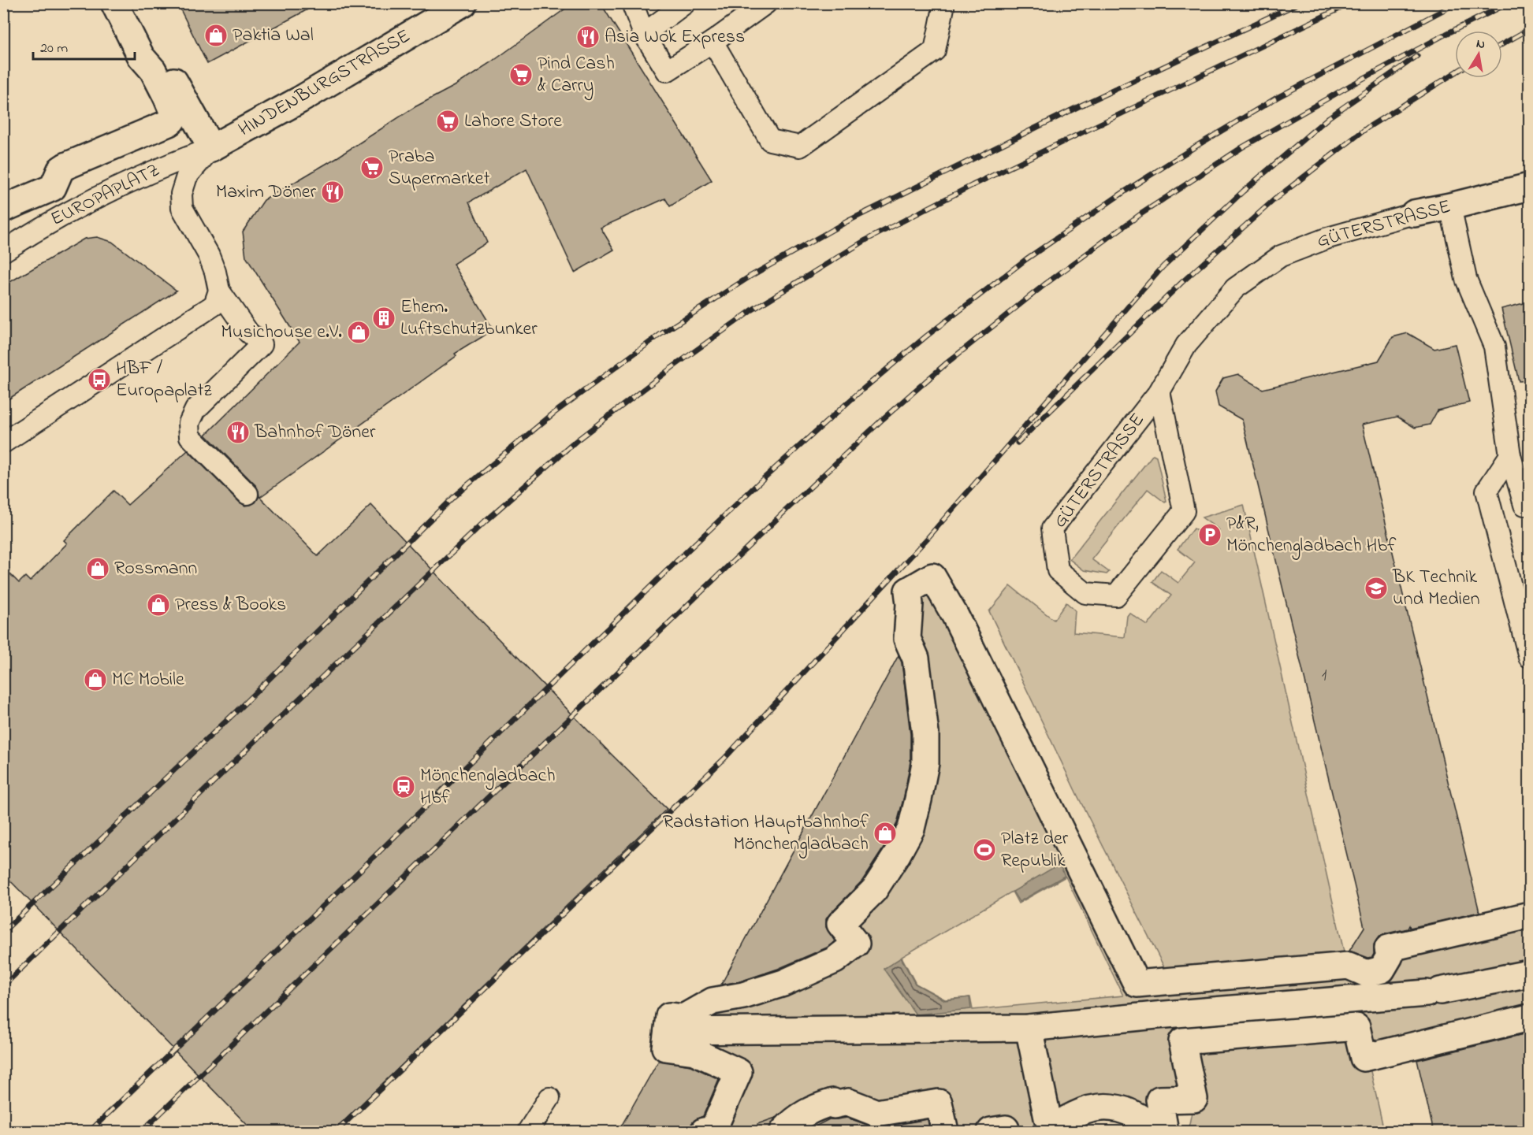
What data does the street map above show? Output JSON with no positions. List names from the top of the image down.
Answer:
{
  "streets": {
    "street": ["HINDENBURGSTRASSE", "EUROPAPLATZ", "GÜTERSTRASSE"]
  },
  "crossings": [
    ["HINDENBURGSTRASSE", "EUROPAPLATZ"]
  ],
  "places": {
    "shop": [
      "Paktia Wal",
      "Musichouse e.V.",
      "Rossmann",
      "Press & Books",
      "MC Mobile",
      "Radstation Hauptbahnhof Mönchengladbach"
    ],
    "restaurant": ["Asia Wok Express", "Maxim Döner", "Bahnhof Döner"],
    "supermarket": ["Pind Cash & Carry", "Lahore Store", "Praba Supermarket"],
    "building": ["Ehem. Luftschutzbunker"],
    "bus stop": ["HBF / Europaplatz"],
    "parking": ["P&R, Mönchengladbach Hbf"],
    "school or university": ["BK Technik und Medien"],
    "station": ["Mönchengladbach Hbf"],
    "sports": ["Platz der Republik"]
  },
  "house_numbers": ["1"],
  "scale_bar": "20 m",
  "north": "top"
}
